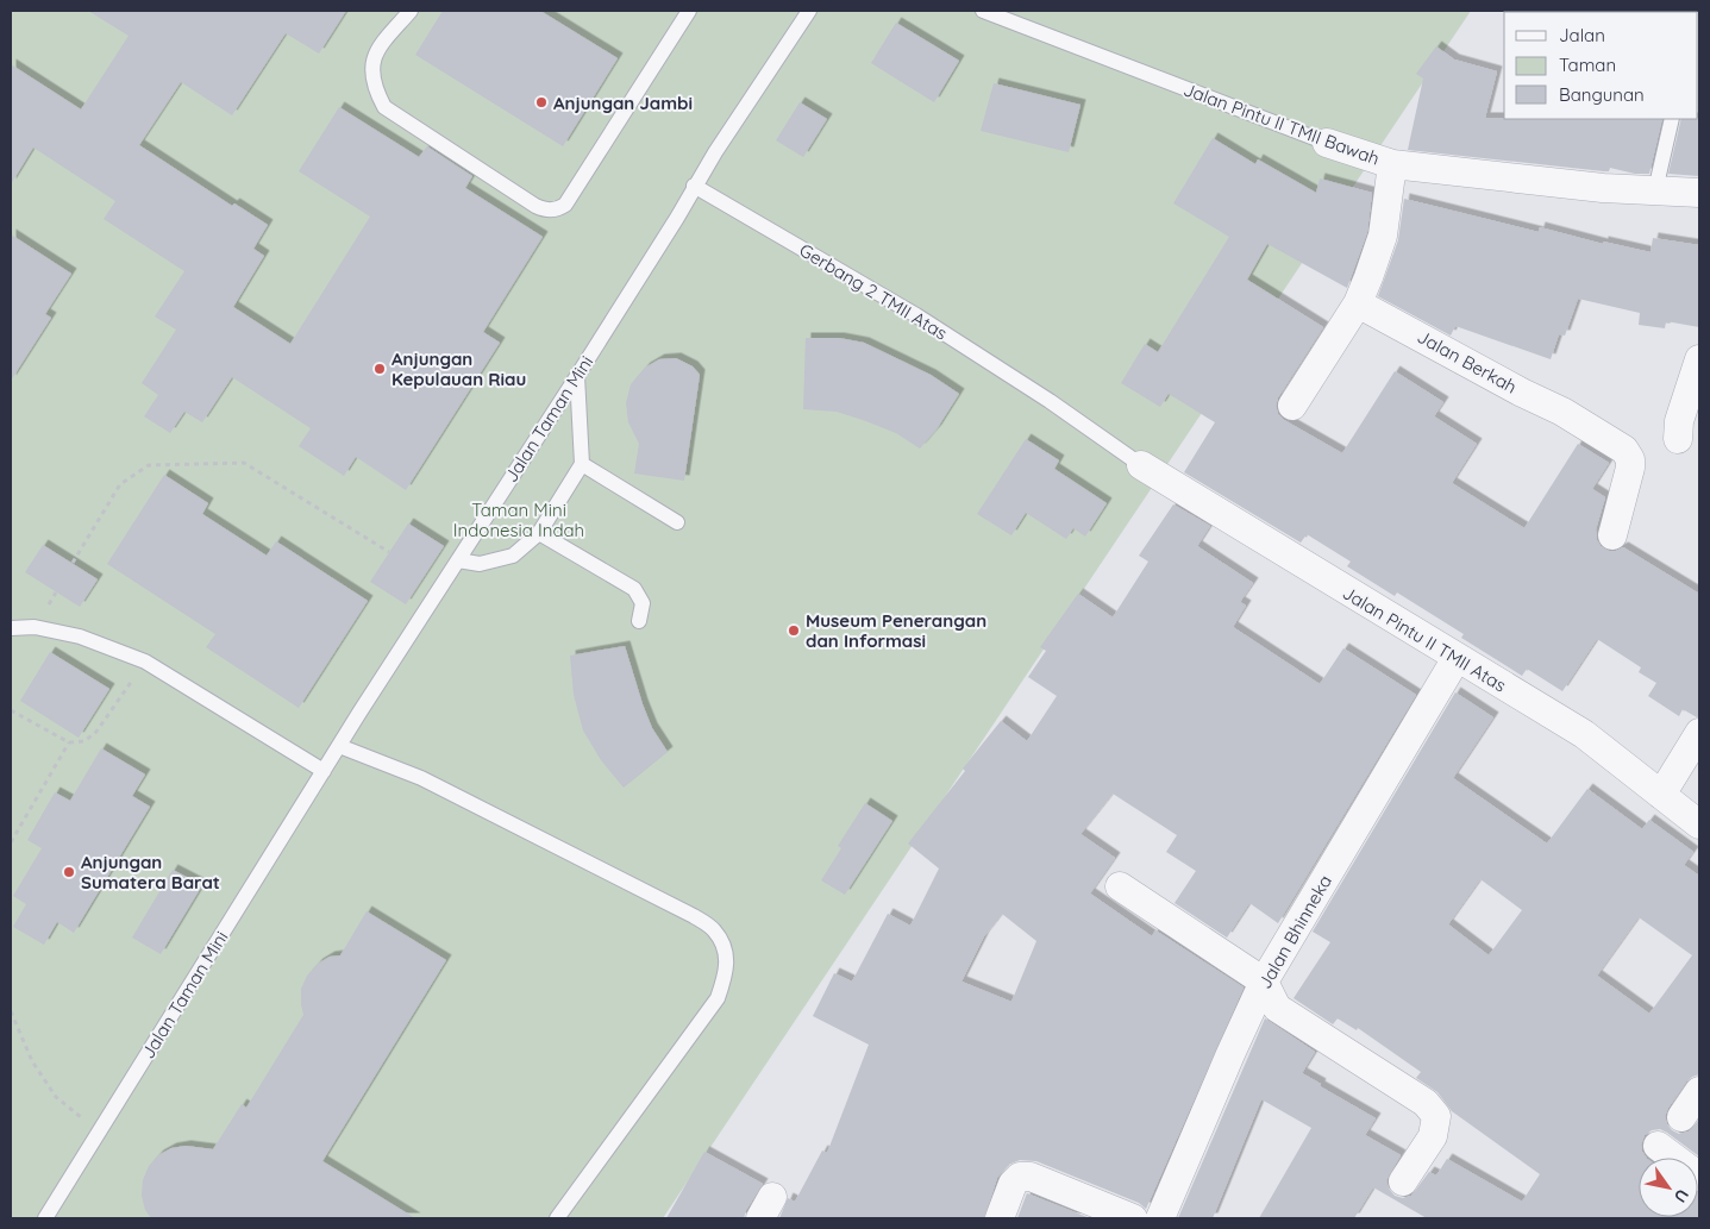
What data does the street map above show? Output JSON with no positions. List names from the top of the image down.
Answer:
{
  "streets": {
    "street": [
      "Jalan Pintu II TMII Bawah",
      "Jalan Berkah",
      "Jalan Pintu II TMII Atas",
      "Jalan Bhinneka"
    ],
    "lane": ["Gerbang 2 TMII Atas", "Jalan Taman Mini"]
  },
  "crossings": [
    ["Gerbang 2 TMII Atas", "Jalan Taman Mini"],
    ["Gerbang 2 TMII Atas", "Jalan Pintu II TMII Atas"],
    ["Jalan Pintu II TMII Atas", "Jalan Bhinneka"]
  ],
  "parks": ["Taman Mini Indonesia Indah"],
  "places": [
    "Anjungan Jambi",
    "Anjungan Kepulauan Riau",
    "Museum Penerangan dan Informasi",
    "Anjungan Sumatera Barat"
  ],
  "legend": ["Jalan", "Taman", "Bangunan"],
  "north": "bottom right"
}
